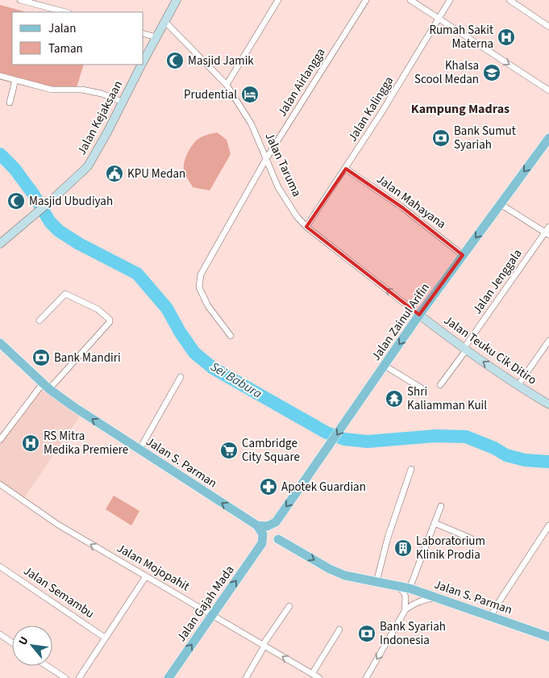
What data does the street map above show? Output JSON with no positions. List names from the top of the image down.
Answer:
{
  "streets": {
    "main road": [
      "Jalan Kejaksaan",
      "Jalan Zainul Arifin",
      "Jalan Teuku Cik Ditiro",
      "Jalan S. Parman",
      "Jalan Gajah Mada"
    ],
    "street": [
      "Jalan Airlangga",
      "Jalan Kalingga",
      "Jalan Taruma",
      "Jalan Mahayana",
      "Jalan Jenggala",
      "Jalan Mojopahit",
      "Jalan Semambu"
    ]
  },
  "crossings": [
    ["Jalan Airlangga", "Jalan Taruma"],
    ["Jalan Kalingga", "Jalan Taruma"],
    ["Jalan Kalingga", "Jalan Mahayana"],
    ["Jalan Kejaksaan", "Jalan Taruma"],
    ["Jalan Taruma", "Jalan Zainul Arifin"],
    ["Jalan Taruma", "Jalan Teuku Cik Ditiro"],
    ["Jalan Mahayana", "Jalan Zainul Arifin"],
    ["Jalan Jenggala", "Jalan Teuku Cik Ditiro"],
    ["Jalan Zainul Arifin", "Jalan Teuku Cik Ditiro"],
    ["Jalan Mojopahit", "Jalan Gajah Mada"]
  ],
  "one_way": [
    "Jalan Taruma",
    "Jalan Zainul Arifin",
    "Jalan Teuku Cik Ditiro",
    "Jalan Mojopahit",
    "Jalan Gajah Mada"
  ],
  "districts": ["Kampung Madras"],
  "water": ["Sei Babura"],
  "places": {
    "hospital": ["Rumah Sakit Materna", "RS Mitra Medika Premiere"],
    "mosque": ["Masjid Jamik", "Masjid Ubudiyah"],
    "school or university": ["Khalsa Scool Medan"],
    "hotel": ["Prudential"],
    "bank": ["Bank Sumut Syariah", "Bank Mandiri", "Bank Syariah Indonesia"],
    "public building": ["KPU Medan"],
    "temple": ["Shri Kaliamman Kuil"],
    "supermarket": ["Cambridge City Square"],
    "pharmacy": ["Apotek Guardian"],
    "building": ["Laboratorium Klinik Prodia"]
  },
  "legend": ["Jalan", "Taman"],
  "north": "top left"
}
